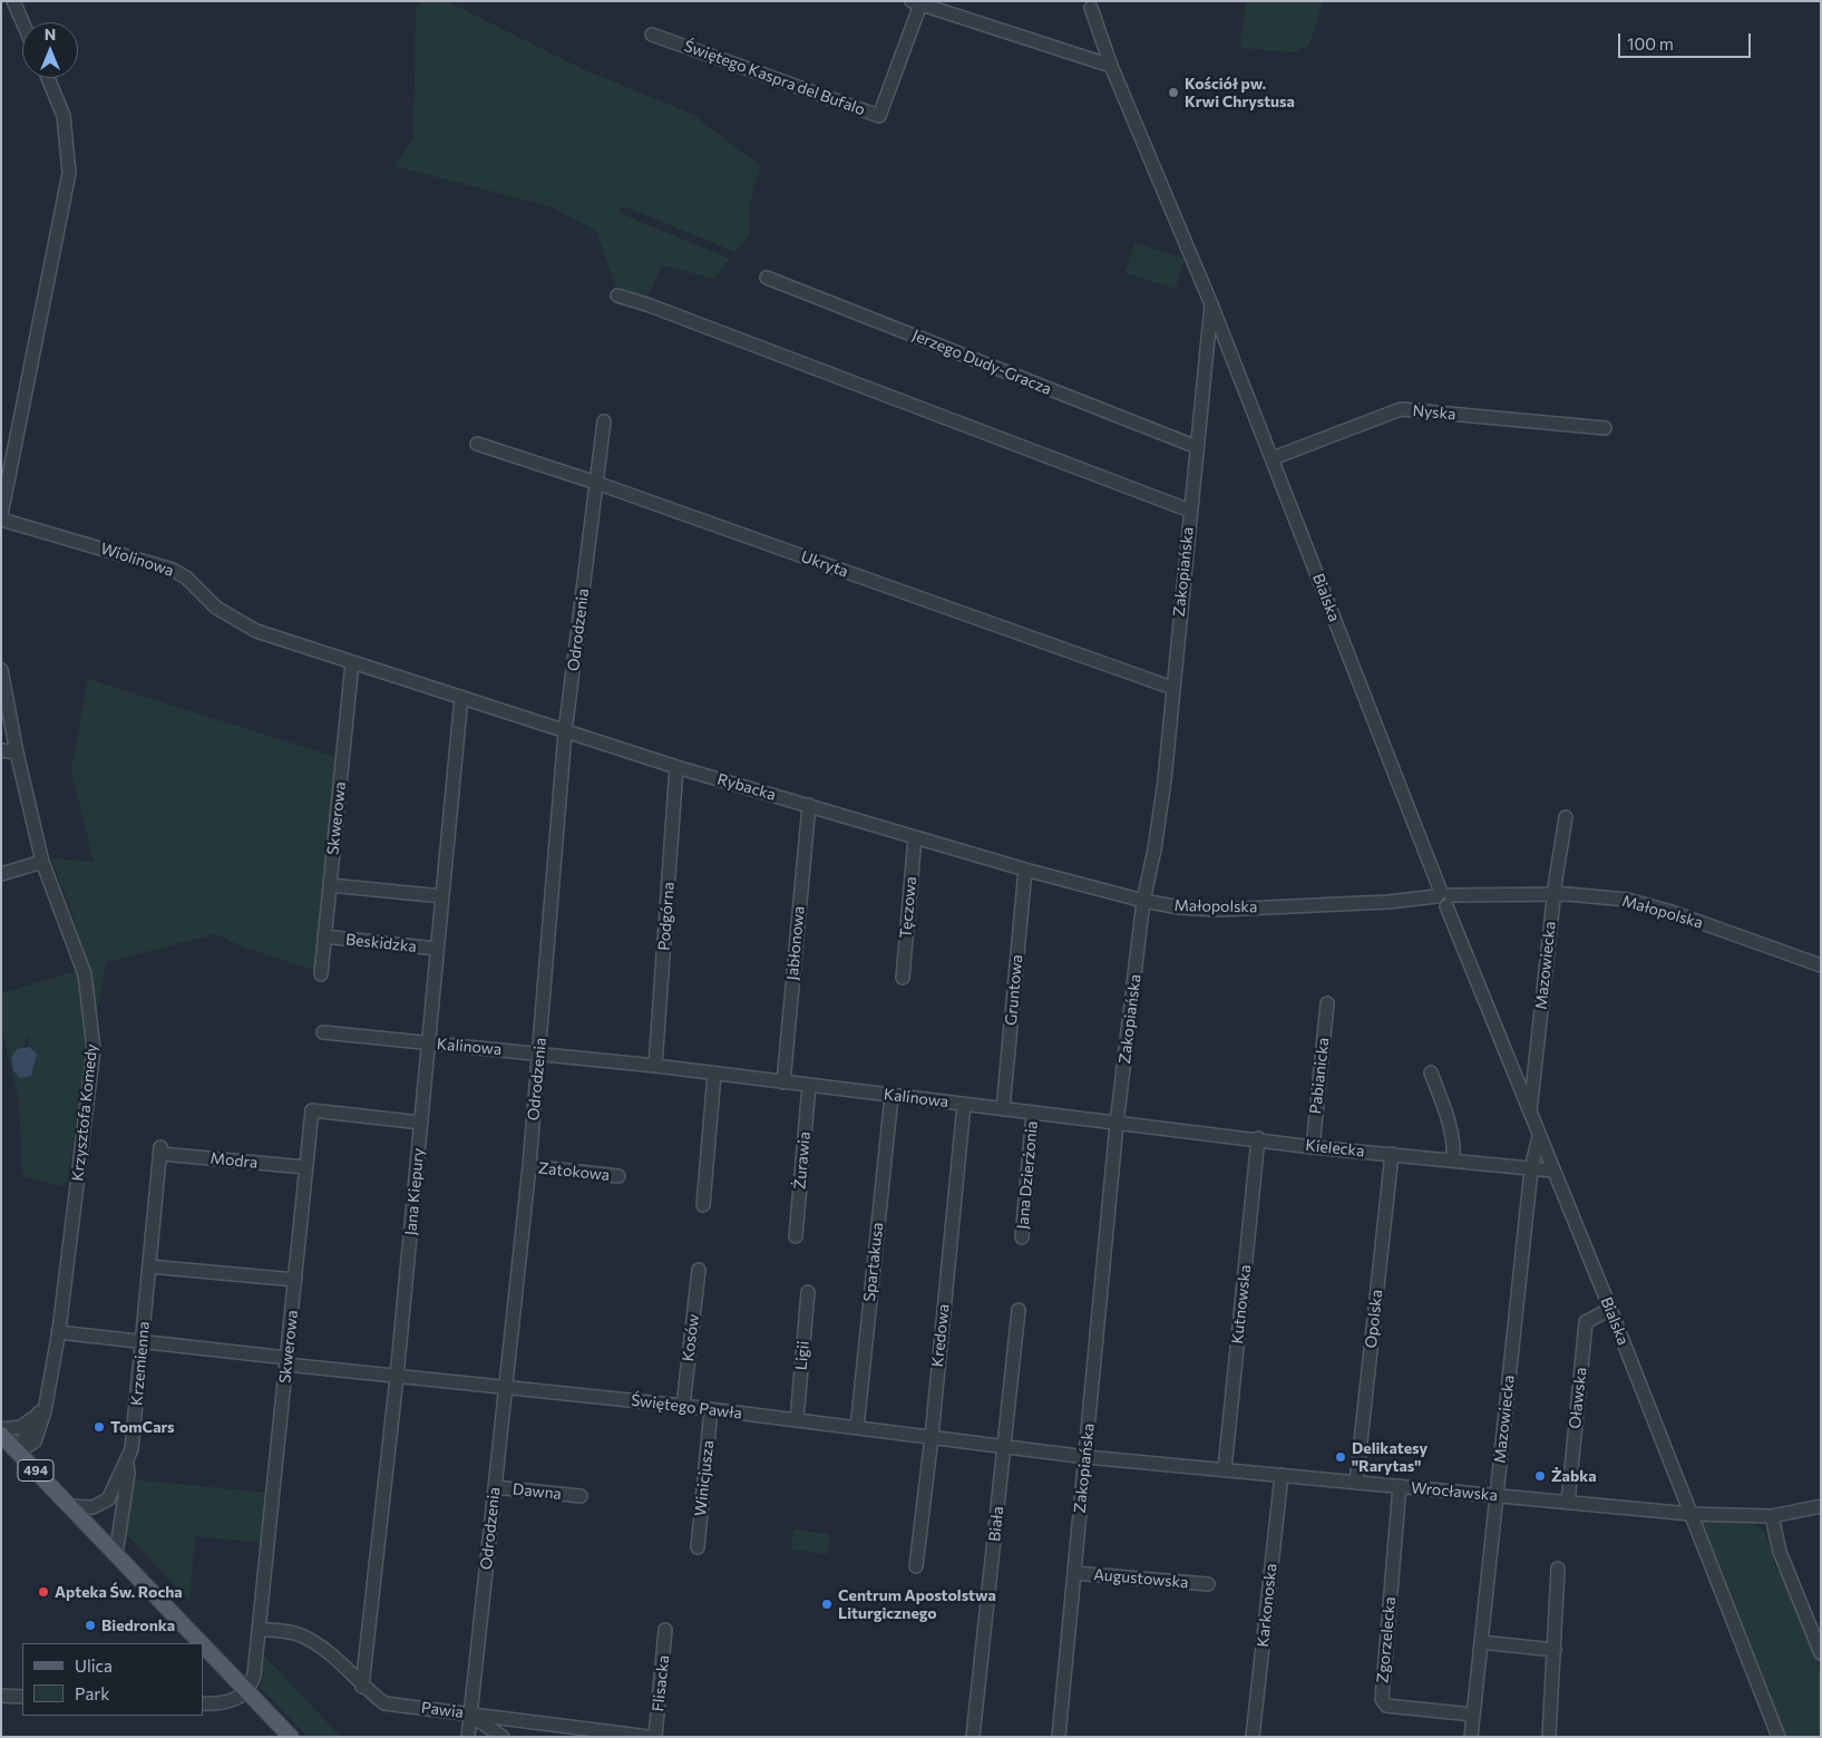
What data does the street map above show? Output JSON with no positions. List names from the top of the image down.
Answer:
{
  "streets": {
    "main road": ["494"],
    "street": [
      "Świętego Kaspra del Bufalo",
      "Jerzego Dudy-Gracza",
      "Nyska",
      "Wiolinowa",
      "Ukryta",
      "Zakopiańska",
      "Bialska",
      "Odrodzenia",
      "Rybacka",
      "Skwerowa",
      "Małopolska",
      "Tęczowa",
      "Podgórna",
      "Beskidzka",
      "Jabłonowa",
      "Mazowiecka",
      "Gruntowa",
      "Kalinowa",
      "Pabianicka",
      "Krzysztofa Komedy",
      "Kielecka",
      "Modra",
      "Żurawia",
      "Zatokowa",
      "Jana Dzierżonia",
      "Jana Kiepury",
      "Spartakusa",
      "Kutnowska",
      "Opolska",
      "Kredowa",
      "Kosów",
      "Ligii",
      "Krzemienna",
      "Oławska",
      "Świętego Pawła",
      "Winicjusza",
      "Dawna",
      "Wrocławska",
      "Biała",
      "Augustowska",
      "Karkonoska",
      "Zgorzelecka",
      "Flisacka",
      "Pawia"
    ]
  },
  "crossings": [
    ["Jerzego Dudy-Gracza", "Zakopiańska"],
    ["Nyska", "Bialska"],
    ["Wiolinowa", "Rybacka"],
    ["Wiolinowa", "Skwerowa"],
    ["Ukryta", "Zakopiańska"],
    ["Ukryta", "Odrodzenia"],
    ["Zakopiańska", "Bialska"],
    ["Zakopiańska", "Rybacka"],
    ["Zakopiańska", "Małopolska"],
    ["Zakopiańska", "Kalinowa"],
    ["Zakopiańska", "Kielecka"],
    ["Zakopiańska", "Świętego Pawła"],
    ["Zakopiańska", "Wrocławska"],
    ["Zakopiańska", "Augustowska"],
    ["Bialska", "Małopolska"],
    ["Bialska", "Mazowiecka"],
    ["Bialska", "Kielecka"],
    ["Bialska", "Oławska"],
    ["Bialska", "Wrocławska"],
    ["Odrodzenia", "Rybacka"],
    ["Odrodzenia", "Kalinowa"],
    ["Odrodzenia", "Zatokowa"],
    ["Odrodzenia", "Świętego Pawła"],
    ["Odrodzenia", "Dawna"],
    ["Odrodzenia", "Pawia"],
    ["Rybacka", "Skwerowa"],
    ["Rybacka", "Małopolska"],
    ["Rybacka", "Tęczowa"],
    ["Rybacka", "Podgórna"],
    ["Rybacka", "Jabłonowa"],
    ["Rybacka", "Gruntowa"],
    ["Rybacka", "Jana Kiepury"],
    ["Skwerowa", "Beskidzka"],
    ["Skwerowa", "Modra"],
    ["Skwerowa", "Jana Kiepury"],
    ["Skwerowa", "Świętego Pawła"],
    ["Skwerowa", "494"],
    ["Skwerowa", "Pawia"],
    ["Małopolska", "Mazowiecka"],
    ["Podgórna", "Kalinowa"],
    ["Beskidzka", "Jana Kiepury"],
    ["Jabłonowa", "Kalinowa"],
    ["Mazowiecka", "Kielecka"],
    ["Mazowiecka", "Wrocławska"],
    ["Mazowiecka", "Zgorzelecka"],
    ["Gruntowa", "Kalinowa"],
    ["Kalinowa", "Kielecka"],
    ["Kalinowa", "Żurawia"],
    ["Kalinowa", "Jana Dzierżonia"],
    ["Kalinowa", "Jana Kiepury"],
    ["Kalinowa", "Spartakusa"],
    ["Kalinowa", "Kredowa"],
    ["Pabianicka", "Kielecka"],
    ["Krzysztofa Komedy", "Świętego Pawła"],
    ["Krzysztofa Komedy", "494"],
    ["Kielecka", "Kutnowska"],
    ["Kielecka", "Opolska"],
    ["Modra", "Krzemienna"],
    ["Jana Kiepury", "Świętego Pawła"],
    ["Jana Kiepury", "Pawia"],
    ["Spartakusa", "Świętego Pawła"],
    ["Kutnowska", "Wrocławska"],
    ["Opolska", "Wrocławska"],
    ["Kredowa", "Świętego Pawła"],
    ["Kosów", "Świętego Pawła"],
    ["Ligii", "Świętego Pawła"],
    ["Krzemienna", "Świętego Pawła"],
    ["Krzemienna", "494"],
    ["Oławska", "Wrocławska"],
    ["Świętego Pawła", "Winicjusza"],
    ["Świętego Pawła", "Wrocławska"],
    ["Świętego Pawła", "Biała"],
    ["Wrocławska", "Karkonoska"],
    ["Wrocławska", "Zgorzelecka"]
  ],
  "places": [
    "Kościół pw. Krwi Chrystusa",
    "TomCars",
    "Delikatesy \"Rarytas\"",
    "Żabka",
    "Apteka Św. Rocha",
    "Centrum Apostolstwa Liturgicznego",
    "Biedronka"
  ],
  "legend": ["Ulica", "Park"],
  "scale_bar": "100 m",
  "north": "top"
}
